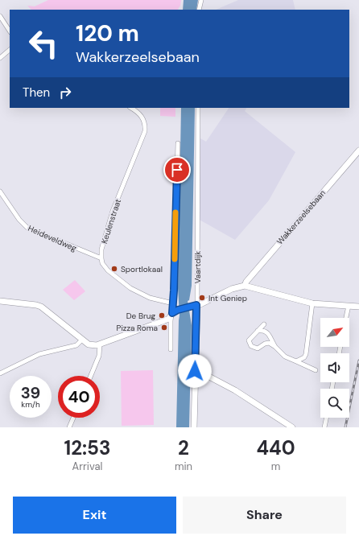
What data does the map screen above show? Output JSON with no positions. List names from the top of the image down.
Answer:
{
  "streets": {
    "street": [
      "Wakkerzeelsebaan",
      "Keulenstraat",
      "Heideveldweg",
      "Vaartdijk"
    ]
  },
  "crossings": [
    ["Keulenstraat", "Heideveldweg"]
  ],
  "places": [
    "Sportlokaal",
    "Int Geniep",
    "De Brug",
    "Pizza Roma"
  ],
  "north": "top right",
  "page": {
    "turn": ["120 m", "Wakkerzeelsebaan"],
    "then": "Then",
    "speed": "39 km/h",
    "limit": "40",
    "eta": [
      "12:53",
      "Arrival",
      "2",
      "min",
      "440",
      "m"
    ],
    "buttons": ["Exit", "Share"]
  }
}
